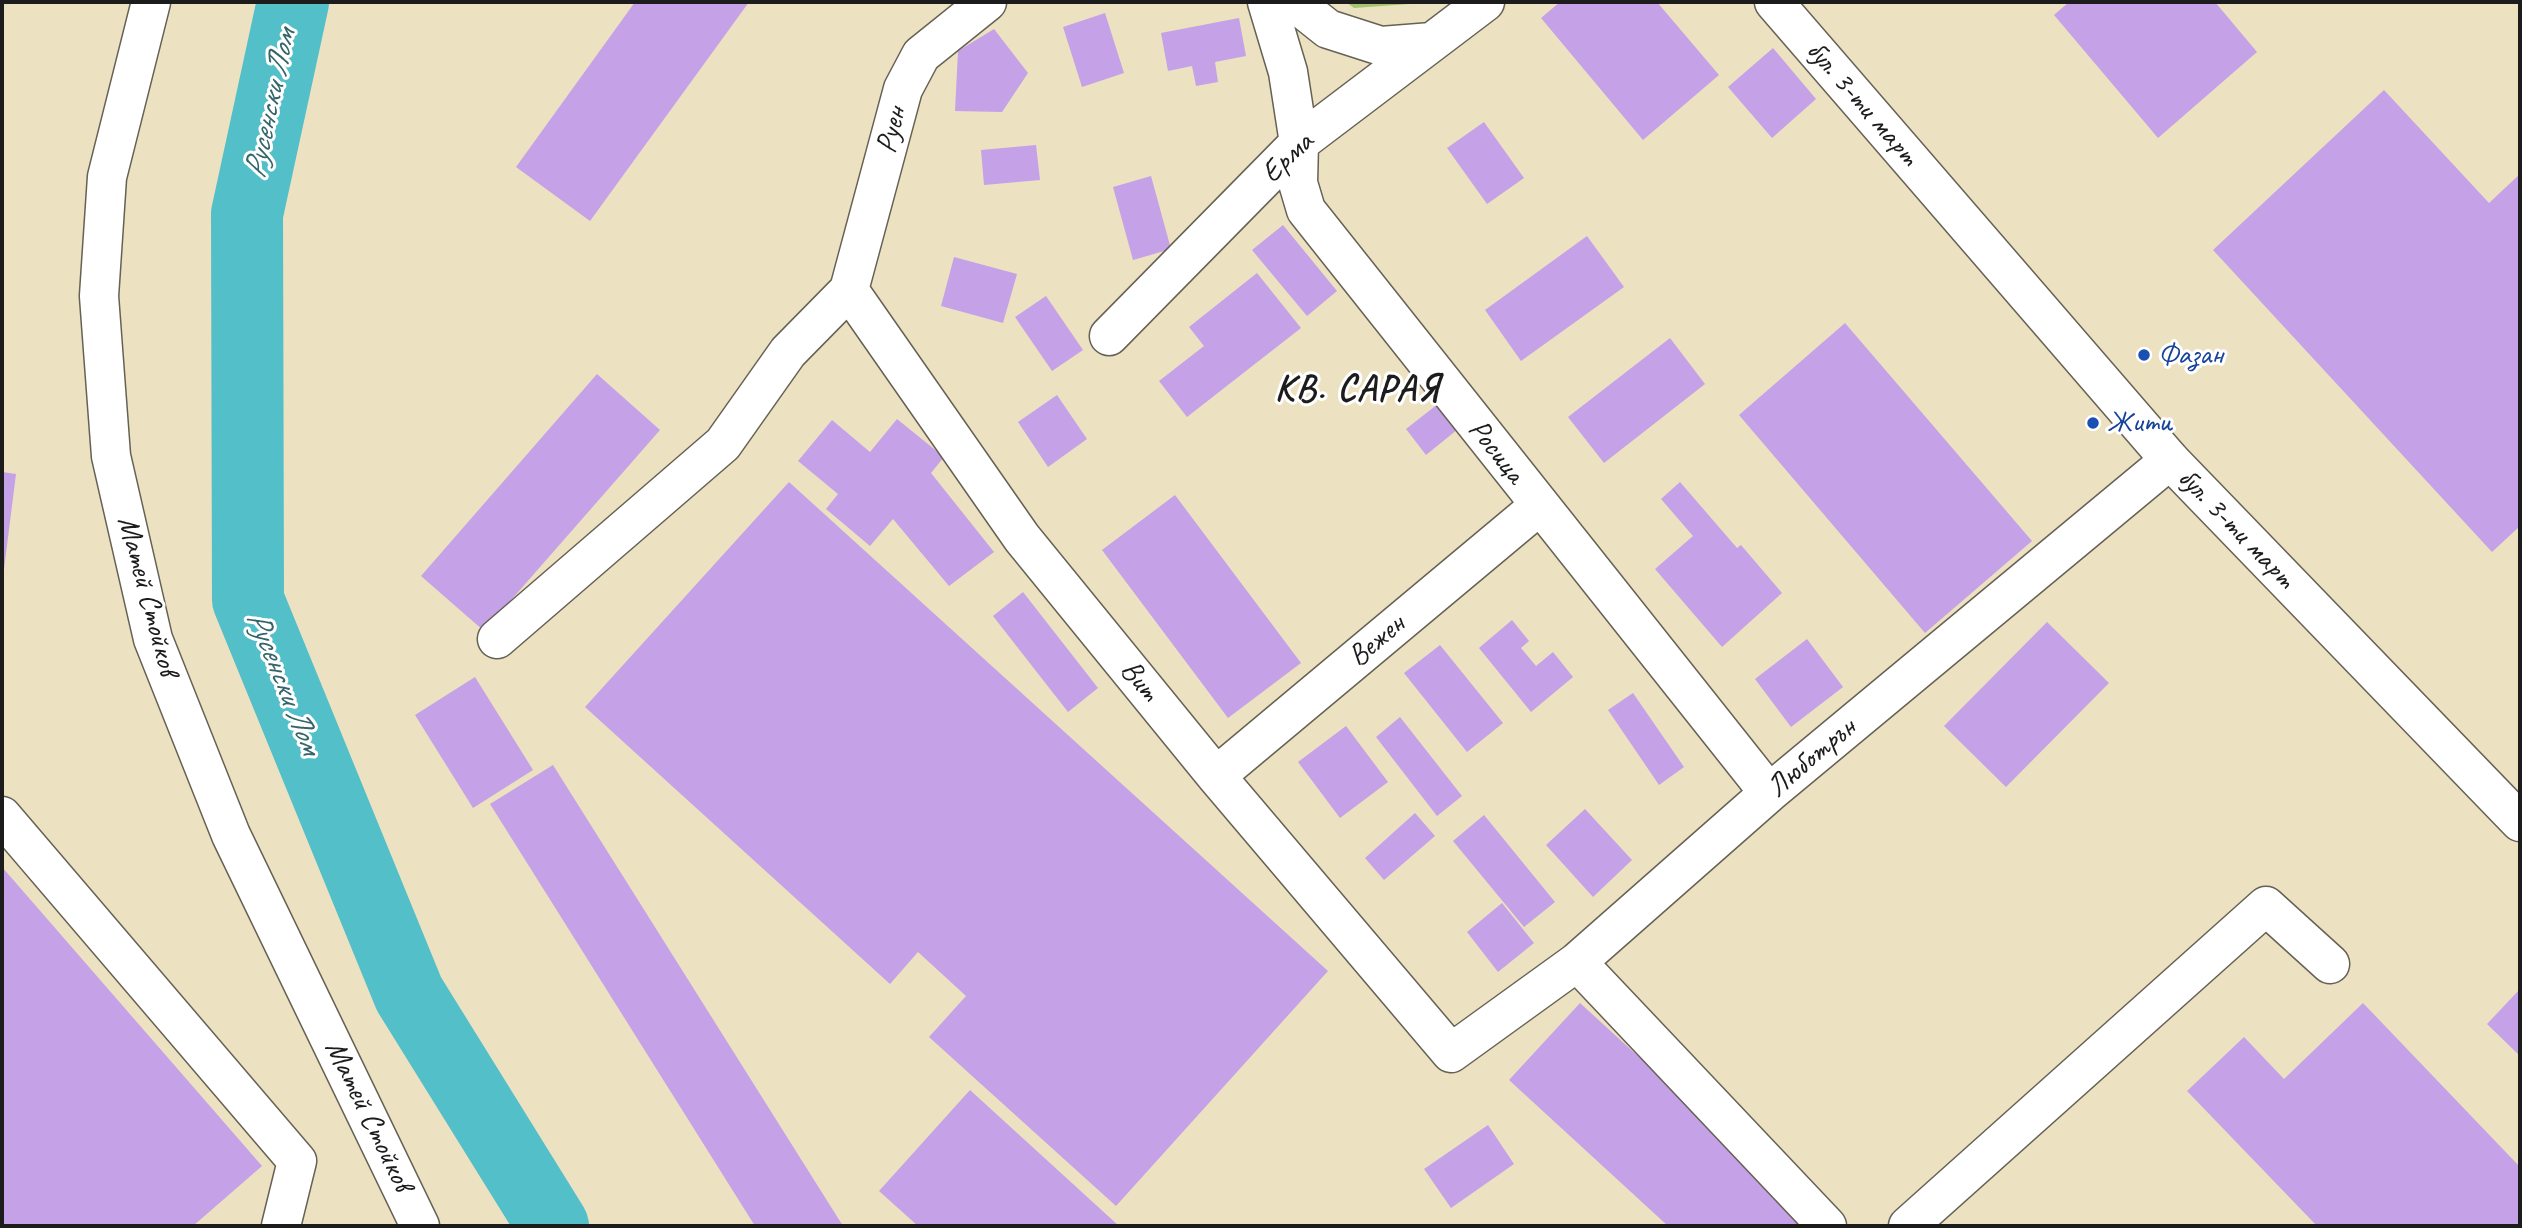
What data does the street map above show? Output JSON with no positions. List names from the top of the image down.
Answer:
{
  "streets": {
    "street": [
      "бул. 3-ти март",
      "Руен",
      "Ерма",
      "Росица",
      "Матей Стойков",
      "Вежен",
      "Вит",
      "Люботрън"
    ]
  },
  "crossings": [
    ["бул. 3-ти март", "Люботрън"],
    ["Руен", "Вит"],
    ["Ерма", "Росица"],
    ["Росица", "Вежен"],
    ["Росица", "Люботрън"],
    ["Вежен", "Вит"],
    ["Вит", "Люботрън"]
  ],
  "districts": ["КВ. САРАЯ"],
  "water": ["Русенски Лом"],
  "places": ["Фазан", "Жити"]
}
